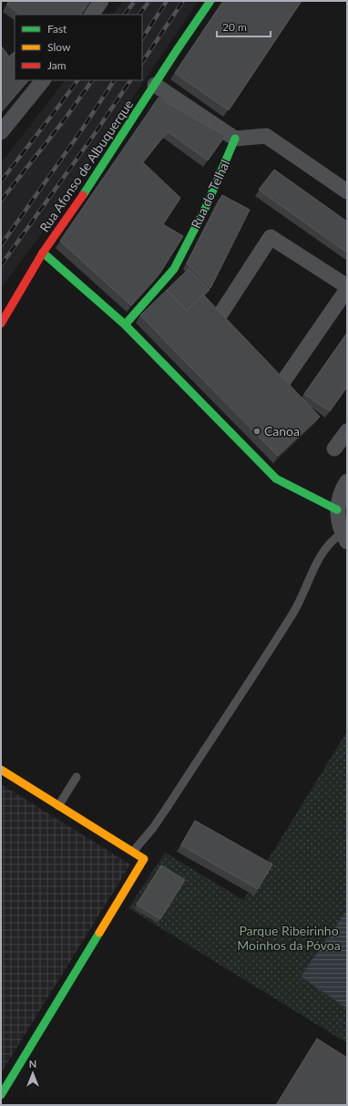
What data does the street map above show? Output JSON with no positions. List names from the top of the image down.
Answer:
{
  "streets": {
    "street": ["Rua Afonso de Albuquerque", "Rua do Telhal"]
  },
  "parks": ["Parque Ribeirinho Moinhos da Póvoa"],
  "places": ["Canoa"],
  "legend": ["Fast", "Slow", "Jam"],
  "scale_bar": "20 m",
  "north": "top"
}
